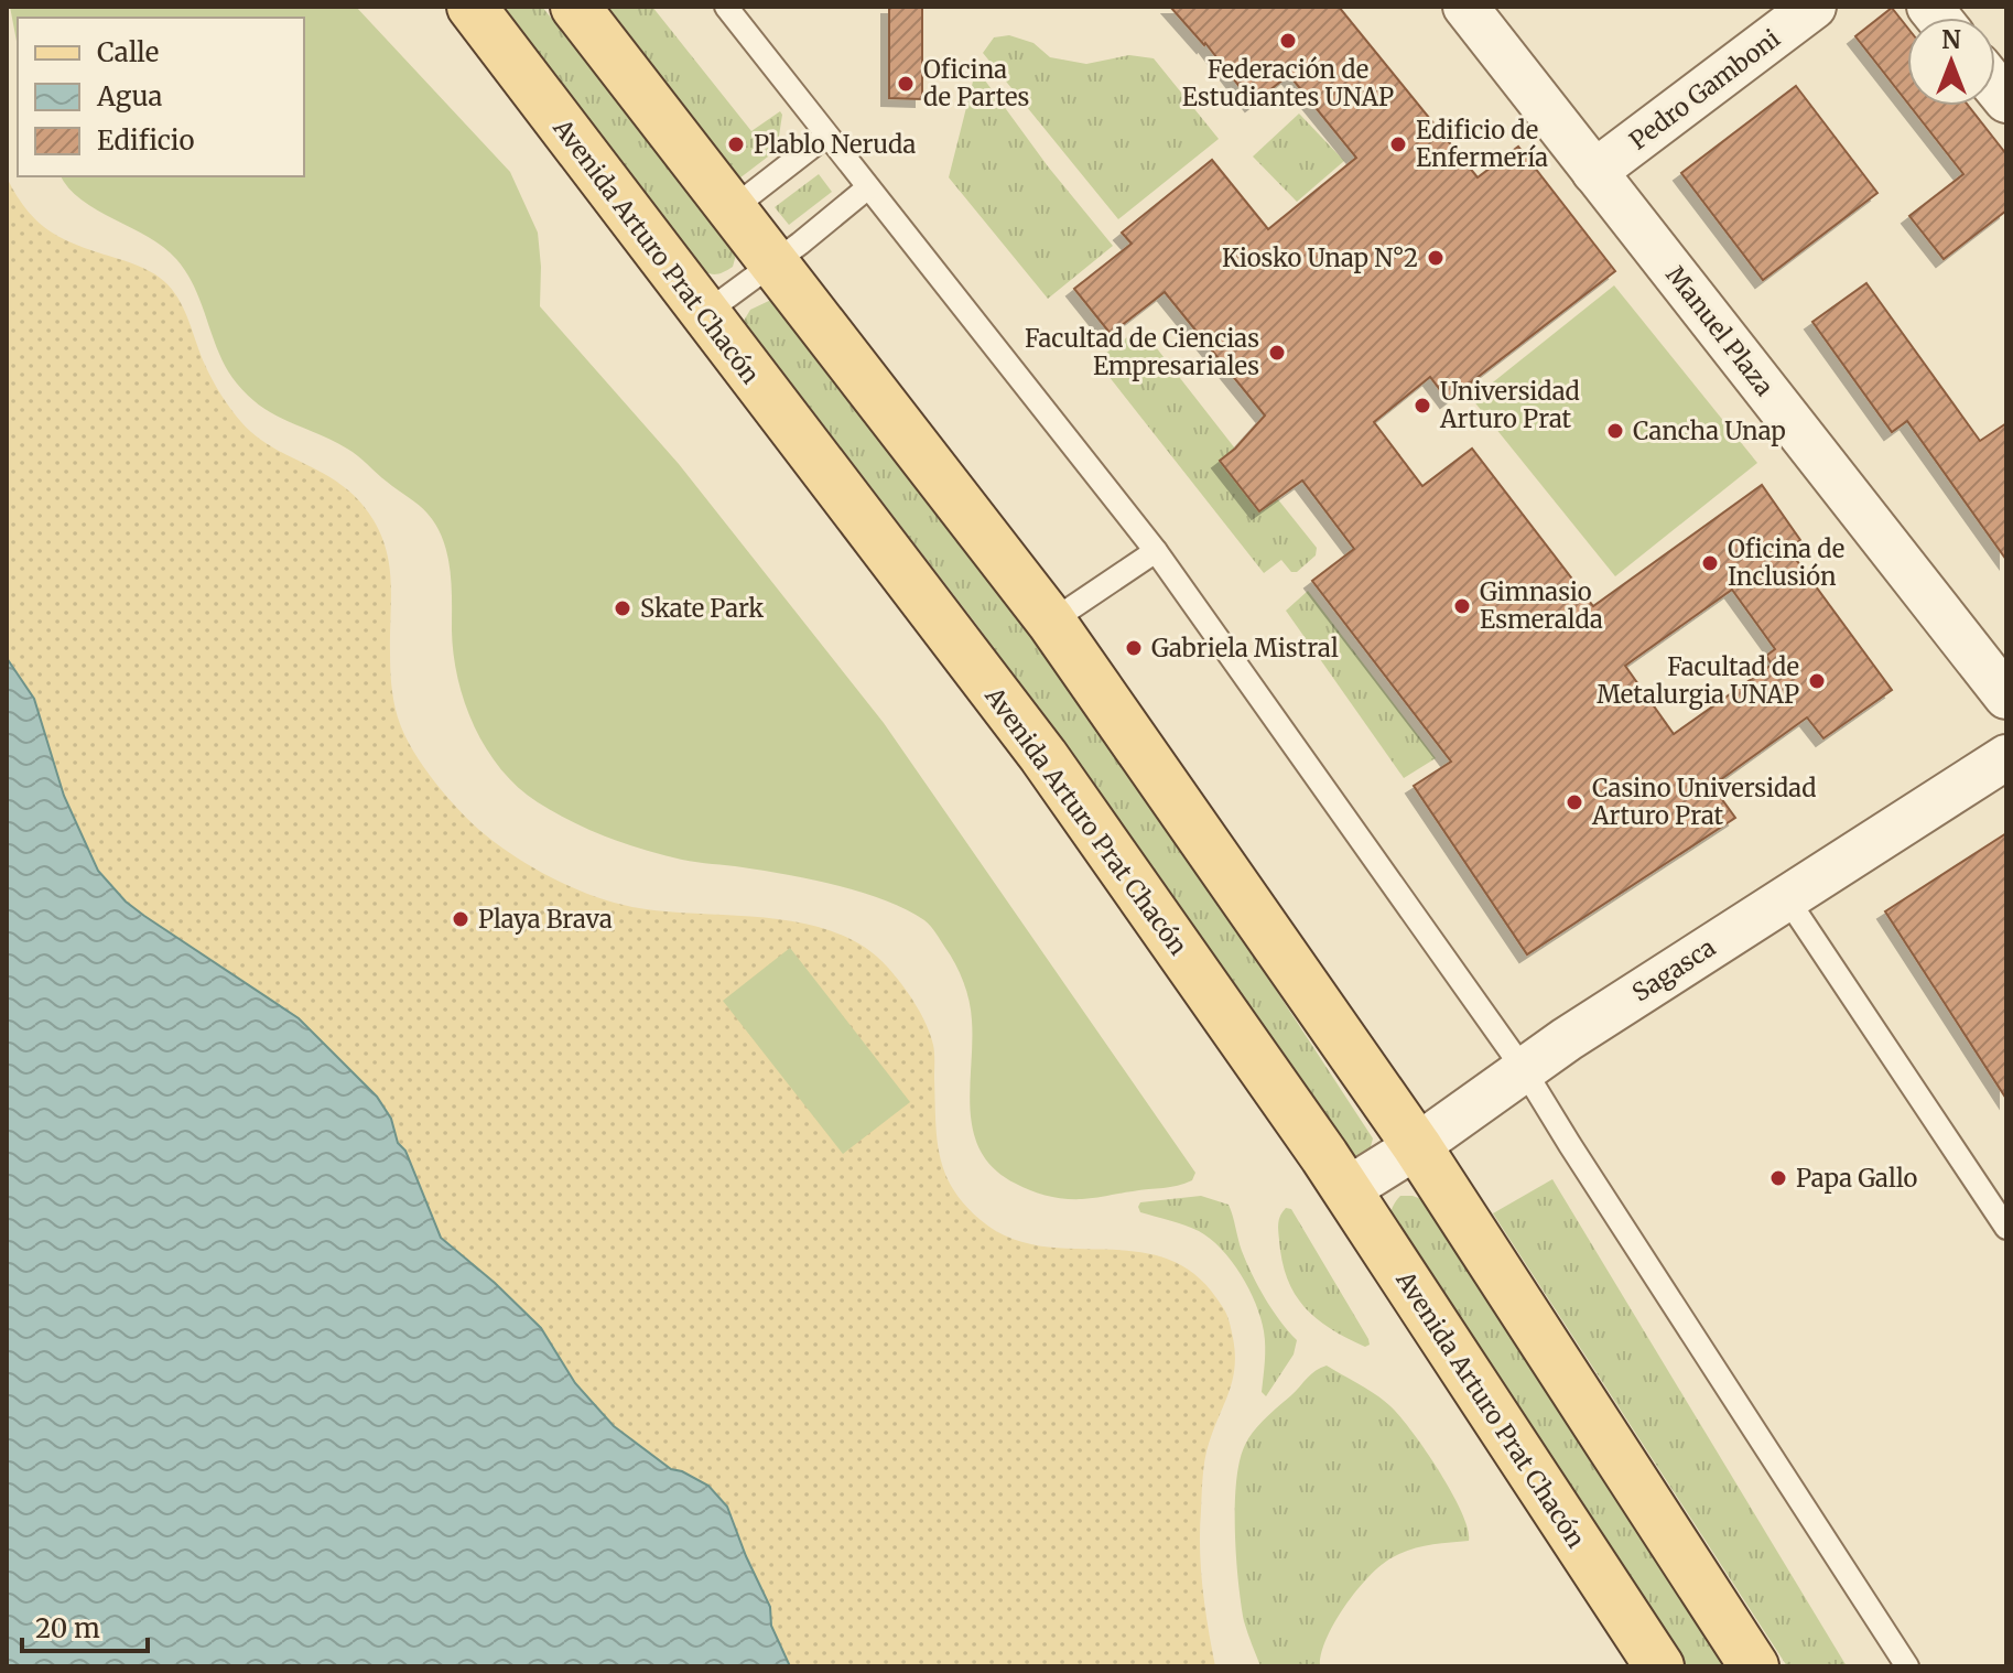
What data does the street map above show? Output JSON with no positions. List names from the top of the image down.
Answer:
{
  "streets": {
    "main road": ["Avenida Arturo Prat Chacón"],
    "street": ["Pedro Gamboni", "Manuel Plaza", "Sagasca"]
  },
  "crossings": [
    ["Pedro Gamboni", "Manuel Plaza"],
    ["Avenida Arturo Prat Chacón", "Sagasca"]
  ],
  "places": [
    "Federación de Estudiantes UNAP",
    "Oficina de Partes",
    "Plablo Neruda",
    "Edificio de Enfermería",
    "Kiosko Unap N°2",
    "Facultad de Ciencias Empresariales",
    "Universidad Arturo Prat",
    "Cancha Unap",
    "Oficina de Inclusión",
    "Gimnasio Esmeralda",
    "Skate Park",
    "Gabriela Mistral",
    "Facultad de Metalurgia UNAP",
    "Casino Universidad Arturo Prat",
    "Playa Brava",
    "Papa Gallo"
  ],
  "legend": ["Calle", "Agua", "Edificio"],
  "scale_bar": "20 m",
  "north": "top"
}
